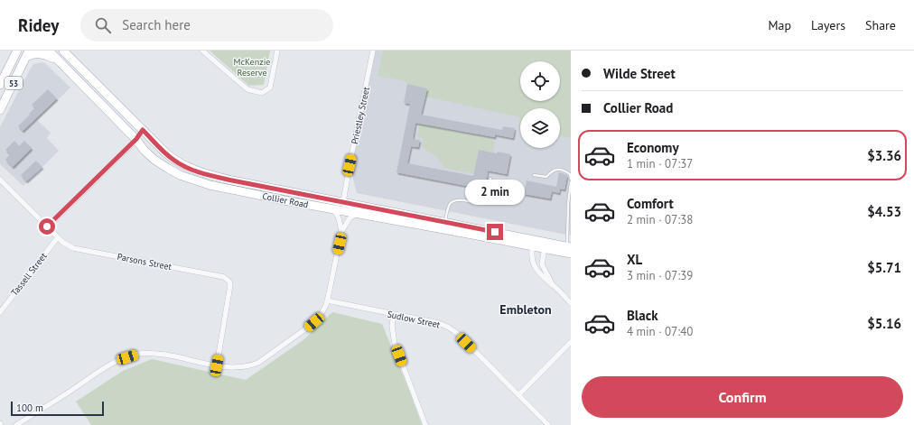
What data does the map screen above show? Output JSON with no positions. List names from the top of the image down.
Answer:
{
  "streets": {
    "main road": ["53", "Collier Road"],
    "street": [
      "Priestley Street",
      "Parsons Street",
      "Tassell Street",
      "Sudlow Street"
    ]
  },
  "crossings": [
    ["Priestley Street", "Collier Road"],
    ["Parsons Street", "Tassell Street"]
  ],
  "districts": ["Embleton"],
  "parks": ["McKenzie Reserve"],
  "scale_bar": "100 m",
  "page": {
    "header": "Ridey",
    "search": "Search here",
    "nav": ["Map", "Layers", "Share"],
    "banner": ["Wilde Street", "Collier Road"],
    "list": [
      {
        "name": "Economy",
        "note": "1 min · 07:37",
        "value": "$3.36"
      },
      {
        "name": "Comfort",
        "note": "2 min · 07:38",
        "value": "$4.53"
      },
      {
        "name": "XL",
        "note": "3 min · 07:39",
        "value": "$5.71"
      },
      {
        "name": "Black",
        "note": "4 min · 07:40",
        "value": "$5.16"
      }
    ],
    "bubble": "2 min",
    "buttons": "Confirm",
    "scale": "100 m"
  }
}
